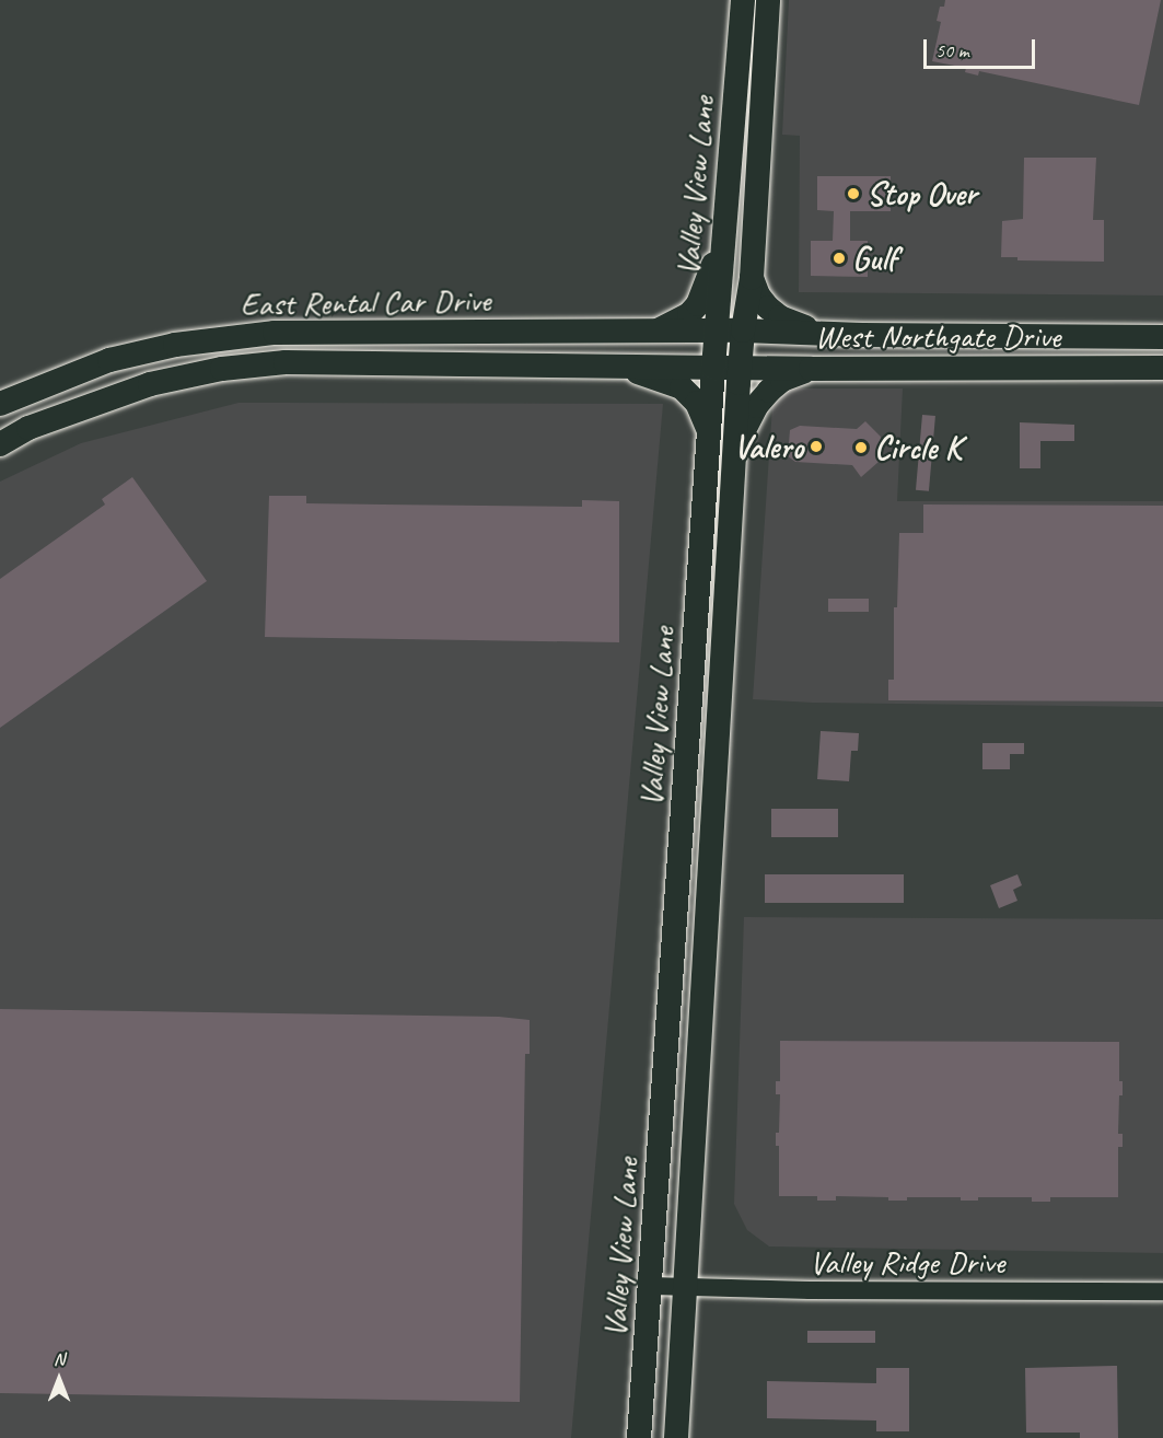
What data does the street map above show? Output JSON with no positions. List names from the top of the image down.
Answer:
{
  "streets": {
    "main road": ["Valley View Lane", "East Rental Car Drive", "West Northgate Drive"],
    "street": ["Valley Ridge Drive"]
  },
  "crossings": [
    ["Valley View Lane", "East Rental Car Drive"],
    ["Valley View Lane", "West Northgate Drive"],
    ["Valley View Lane", "Valley Ridge Drive"],
    ["East Rental Car Drive", "West Northgate Drive"]
  ],
  "places": [
    "Stop Over",
    "Gulf",
    "Valero",
    "Circle K"
  ],
  "scale_bar": "50 m",
  "north": "top"
}
